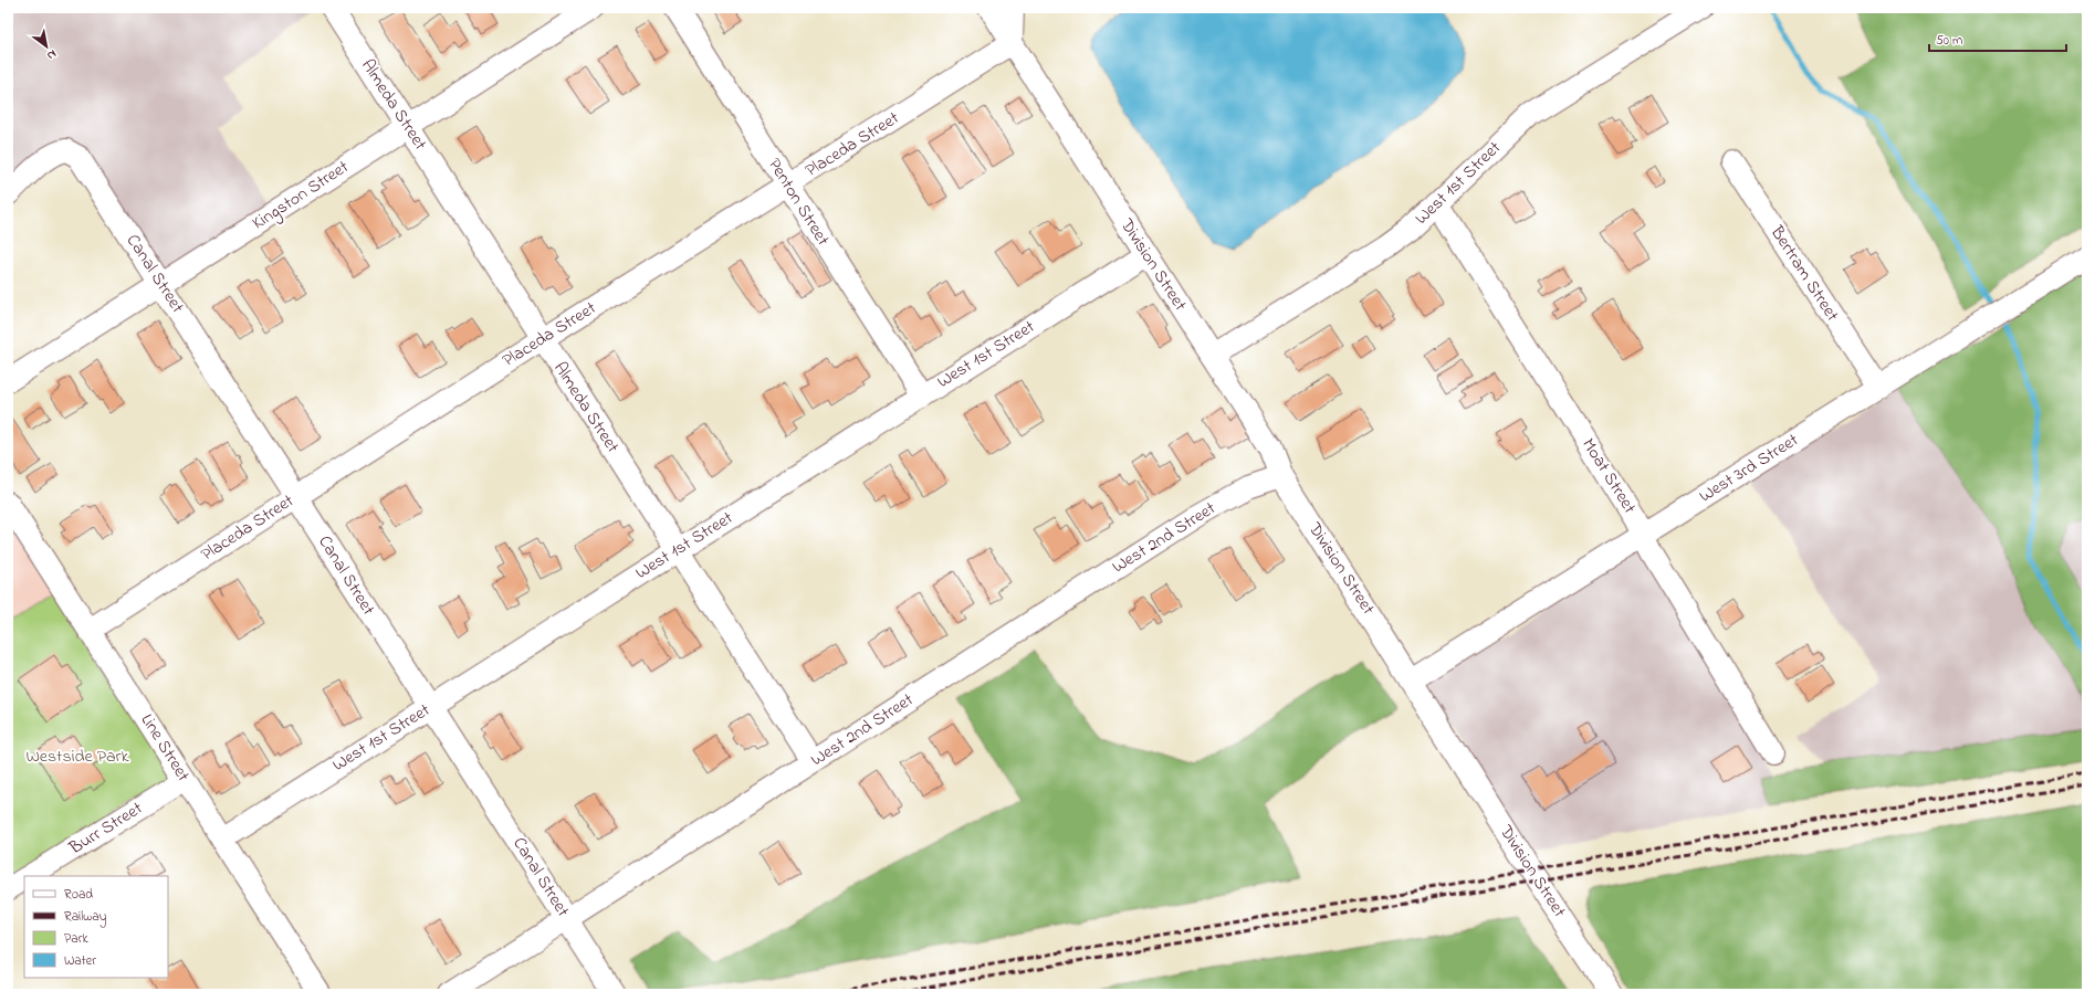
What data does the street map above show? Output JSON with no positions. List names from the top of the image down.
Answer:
{
  "streets": {
    "street": [
      "Almeda Street",
      "Placeda Street",
      "West 1st Street",
      "Kingston Street",
      "Penton Street",
      "Division Street",
      "Canal Street",
      "Bertram Street",
      "West 3rd Street",
      "Moat Street",
      "West 2nd Street",
      "Line Street",
      "Burr Street"
    ]
  },
  "crossings": [
    ["Almeda Street", "Placeda Street"],
    ["Almeda Street", "West 1st Street"],
    ["Almeda Street", "Kingston Street"],
    ["Almeda Street", "West 2nd Street"],
    ["Placeda Street", "Penton Street"],
    ["Placeda Street", "Division Street"],
    ["Placeda Street", "Canal Street"],
    ["Placeda Street", "Line Street"],
    ["West 1st Street", "Penton Street"],
    ["West 1st Street", "Division Street"],
    ["West 1st Street", "Canal Street"],
    ["West 1st Street", "Moat Street"],
    ["West 1st Street", "Line Street"],
    ["Kingston Street", "Canal Street"],
    ["Division Street", "West 3rd Street"],
    ["Division Street", "West 2nd Street"],
    ["Canal Street", "West 2nd Street"],
    ["Bertram Street", "West 3rd Street"],
    ["West 3rd Street", "Moat Street"],
    ["Line Street", "Burr Street"]
  ],
  "parks": ["Westside Park"],
  "legend": [
    "Road",
    "Railway",
    "Park",
    "Water"
  ],
  "scale_bar": "50 m",
  "north": "bottom right"
}
